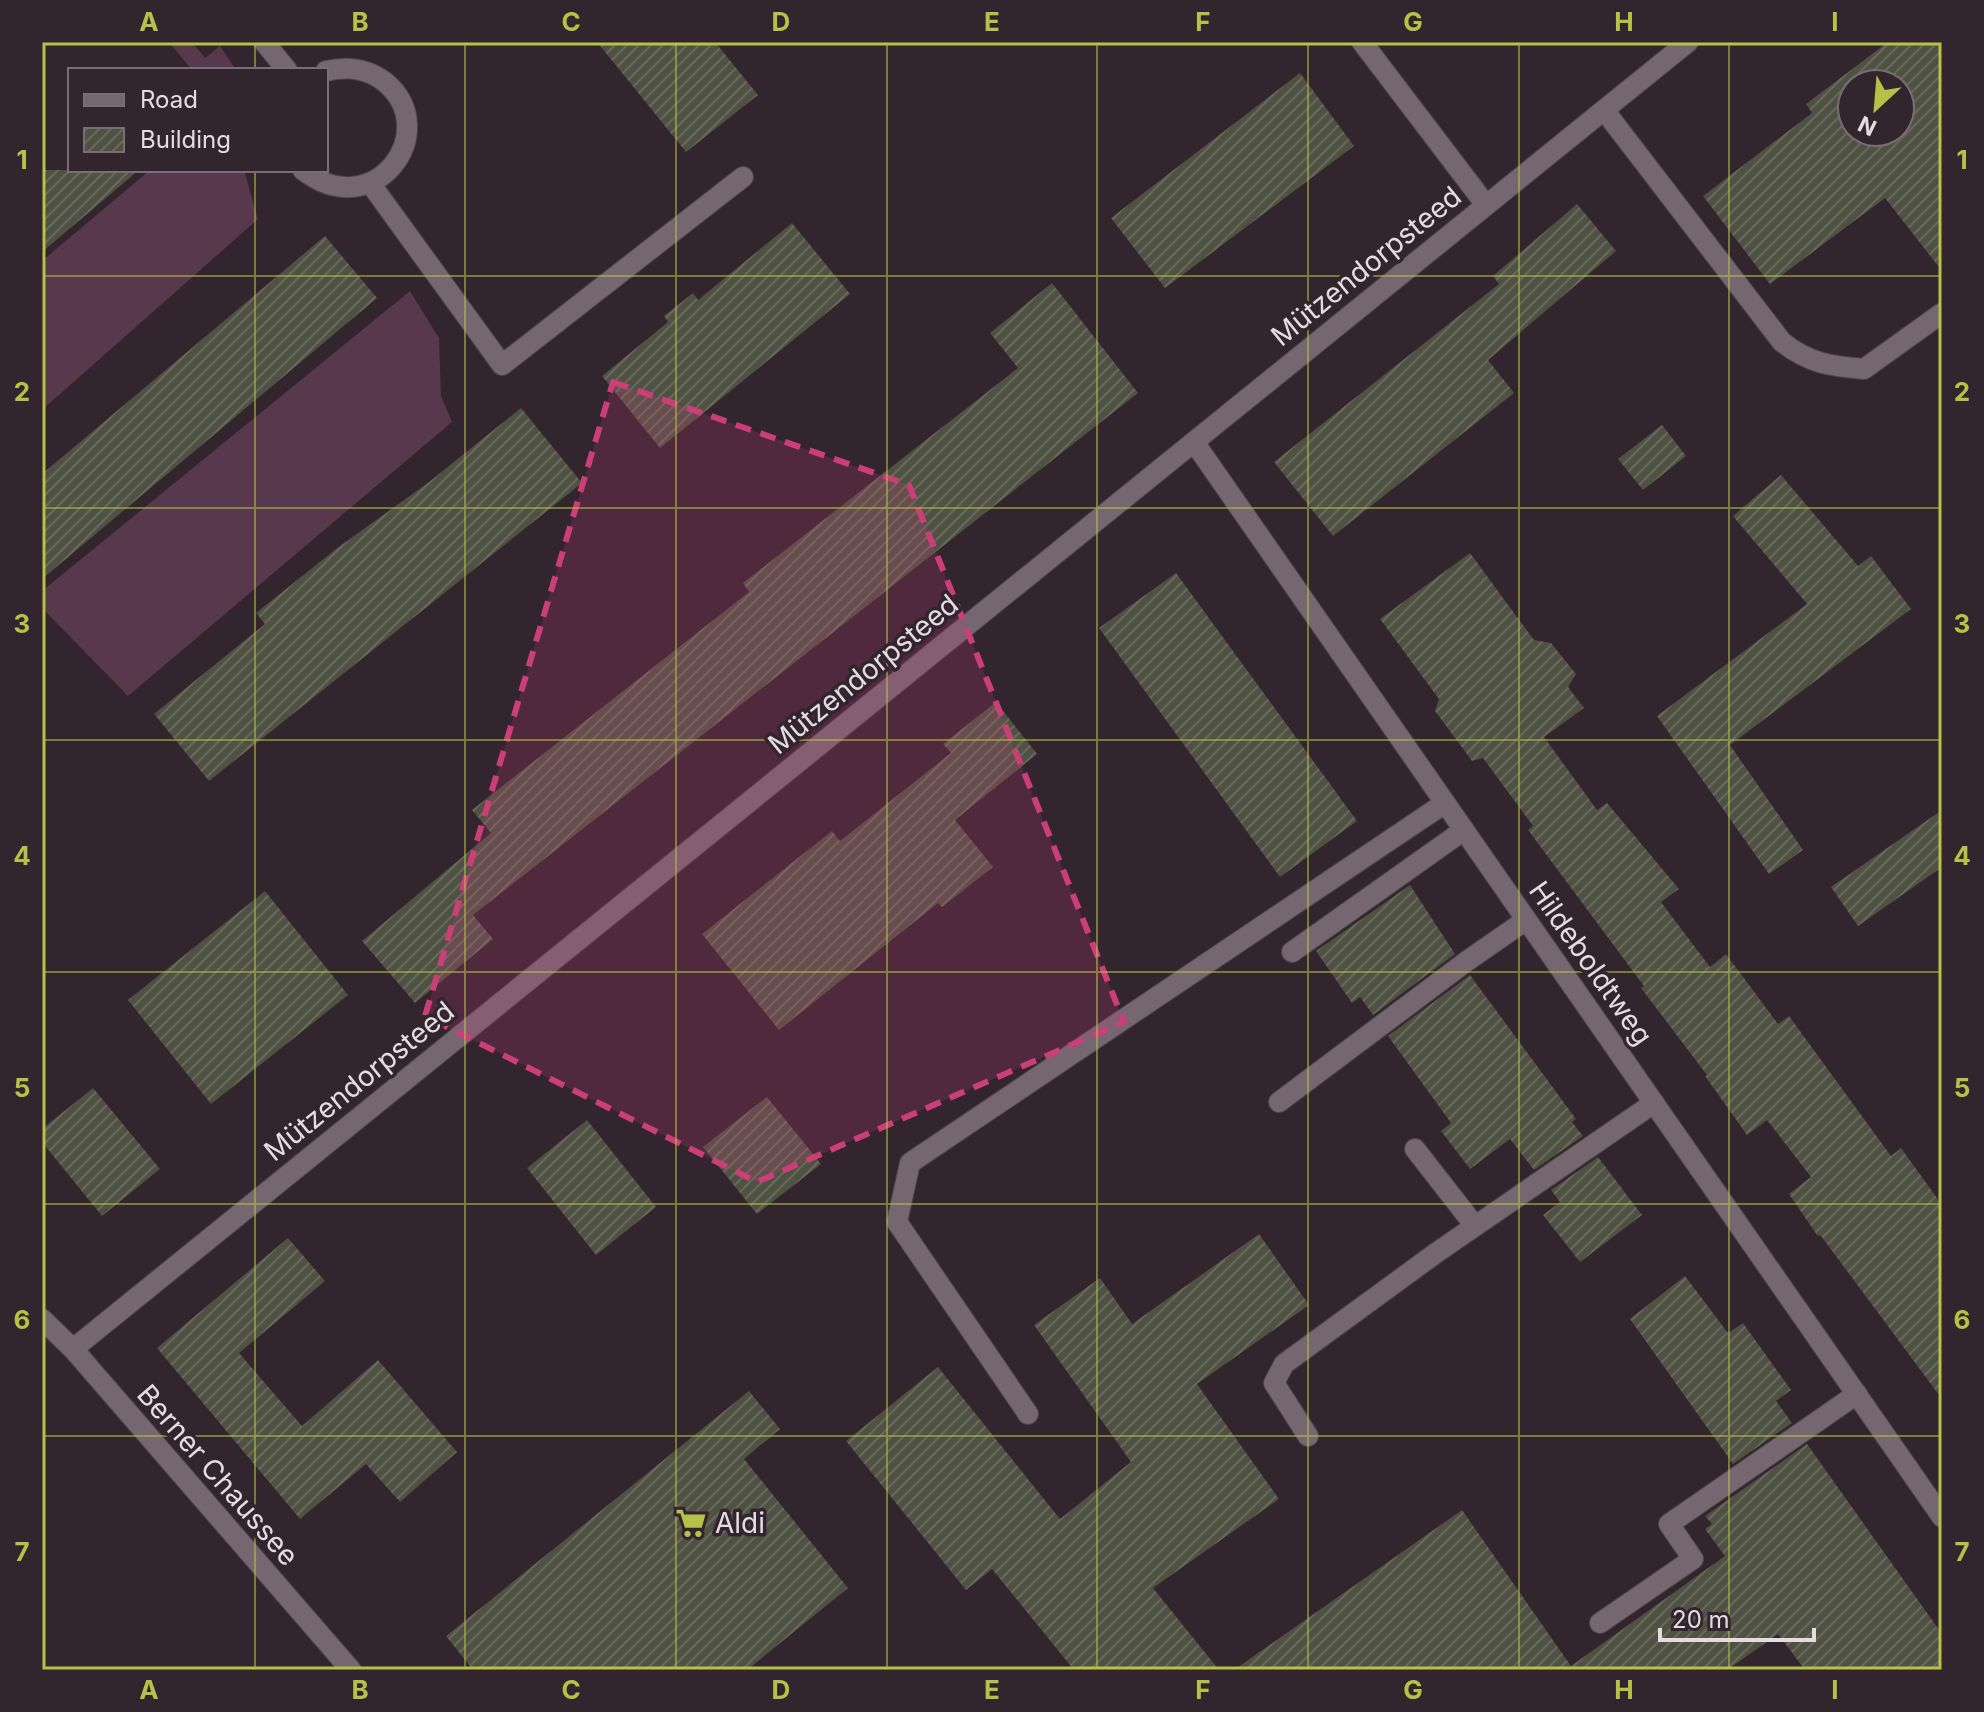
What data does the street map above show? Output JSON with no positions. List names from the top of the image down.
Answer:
{
  "streets": {
    "street": ["Mützendorpsteed", "Hildeboldtweg", "Berner Chaussee"]
  },
  "crossings": [
    ["Mützendorpsteed", "Hildeboldtweg"],
    ["Mützendorpsteed", "Berner Chaussee"]
  ],
  "places": {
    "supermarket": ["Aldi"]
  },
  "legend": ["Road", "Building"],
  "scale_bar": "20 m",
  "north": "bottom left",
  "grid": {
    "columns": [
      "A",
      "B",
      "C",
      "D",
      "E",
      "F",
      "G",
      "H",
      "I"
    ],
    "rows": [
      "1",
      "2",
      "3",
      "4",
      "5",
      "6",
      "7"
    ]
  }
}
